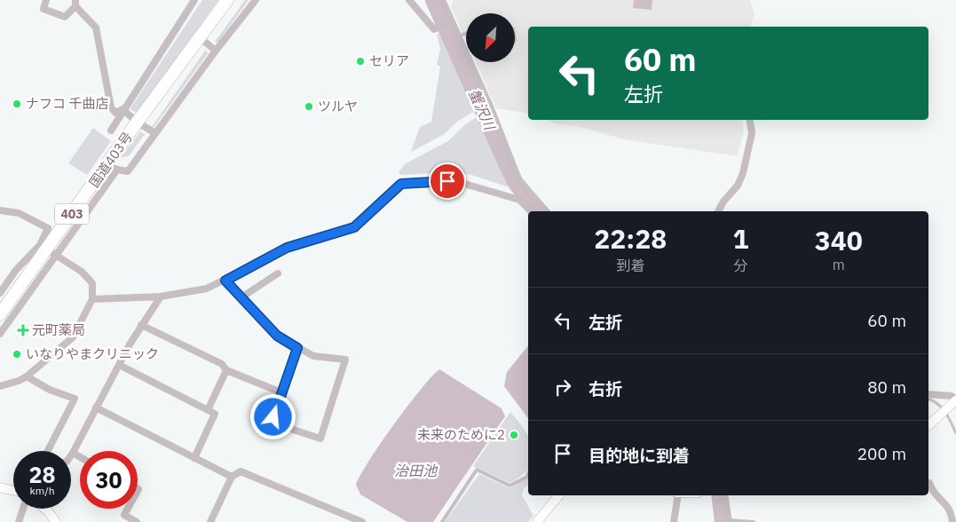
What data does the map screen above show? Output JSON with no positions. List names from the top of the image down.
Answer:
{
  "streets": {
    "highway": ["国道403号", "403"]
  },
  "water": ["蟹沢川", "治田池"],
  "places": {
    "other": [
      "セリア",
      "ナフコ 千曲店",
      "ツルヤ",
      "いなりやまクリニック",
      "未来のために2"
    ],
    "health": ["元町薬局"]
  },
  "north": "bottom left",
  "page": {
    "turn": ["60 m", "左折"],
    "eta": [
      "22:28",
      "到着",
      "1",
      "分",
      "340",
      "m"
    ],
    "list": [
      {
        "name": "左折",
        "value": "60 m"
      },
      {
        "name": "右折",
        "value": "80 m"
      },
      {
        "name": "目的地に到着",
        "value": "200 m"
      }
    ],
    "speed": "28 km/h",
    "limit": "30"
  }
}
